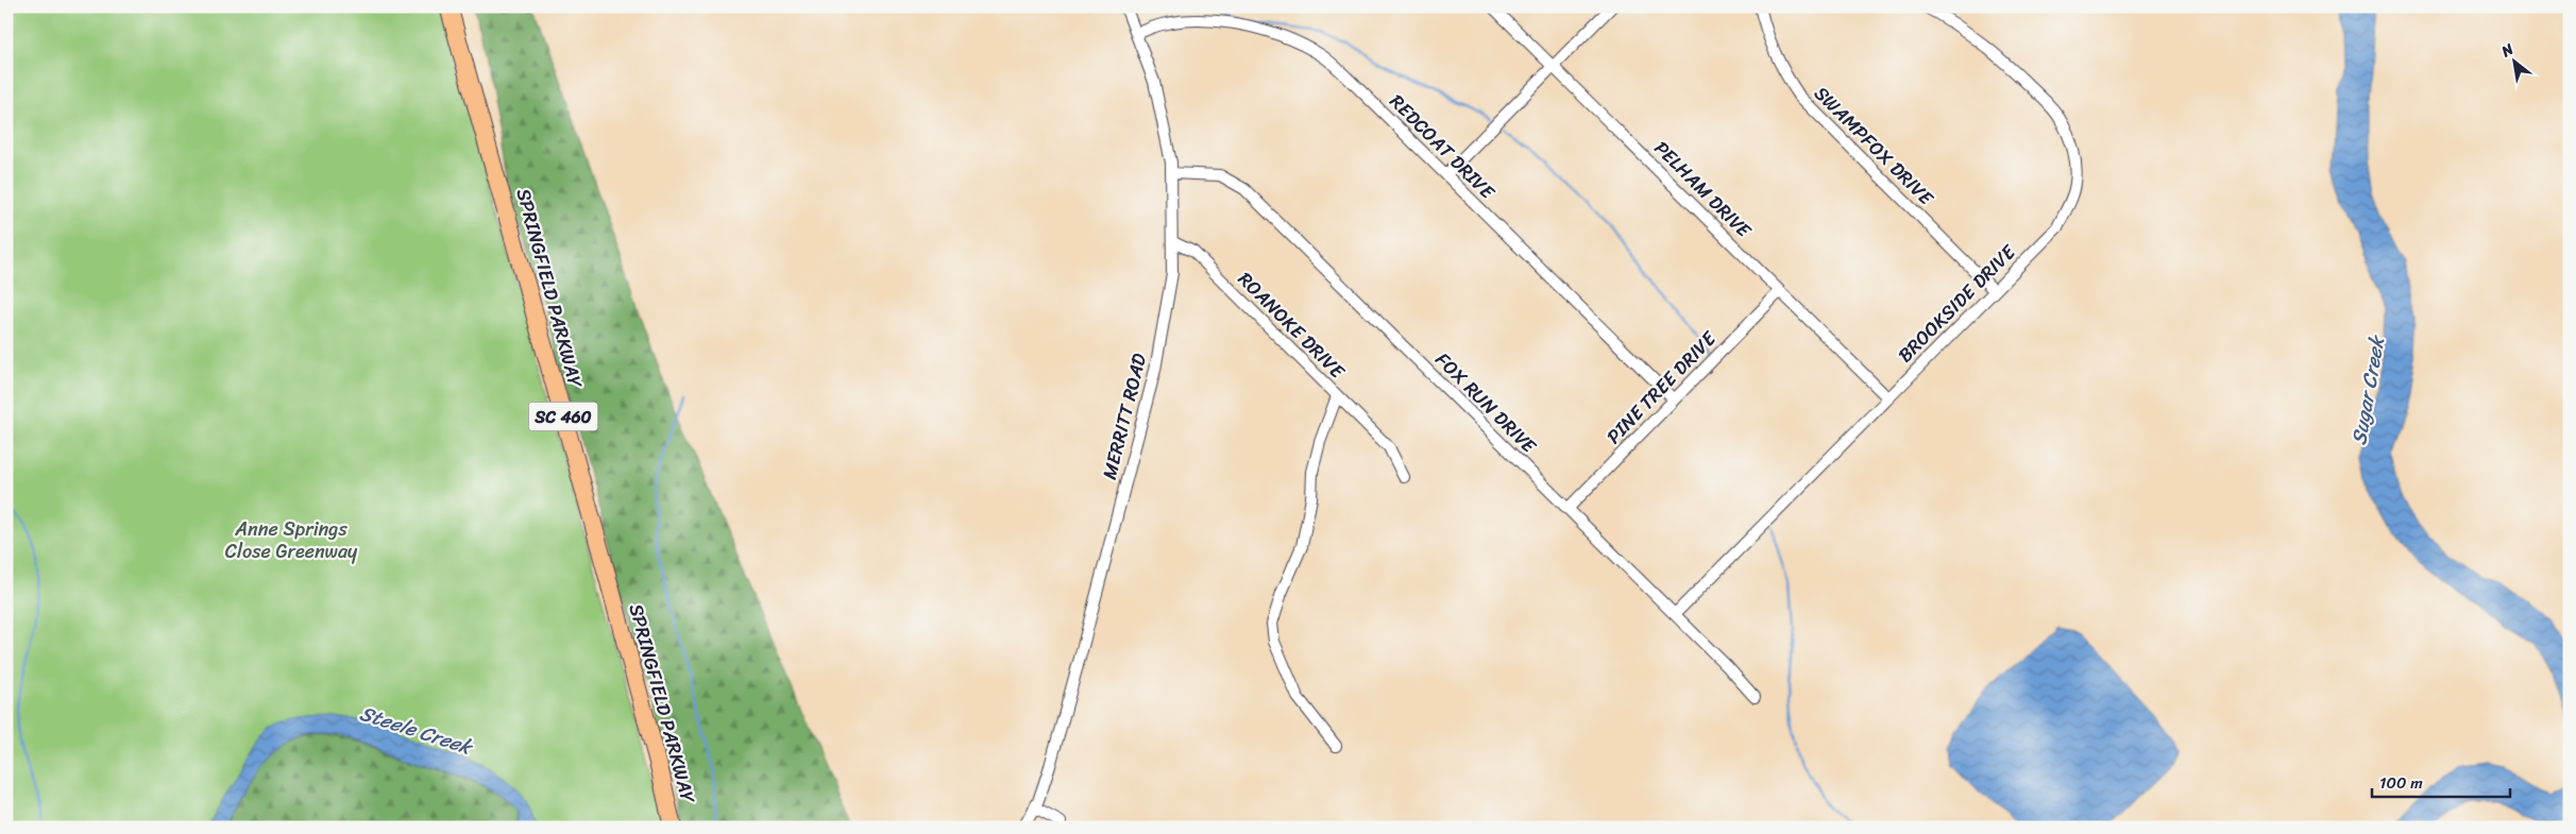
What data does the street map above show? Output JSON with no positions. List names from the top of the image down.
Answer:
{
  "streets": {
    "main road": ["SPRINGFIELD PARKWAY", "SC 460"],
    "street": [
      "SWAMPFOX DRIVE",
      "REDCOAT DRIVE",
      "PELHAM DRIVE",
      "BROOKSIDE DRIVE",
      "ROANOKE DRIVE",
      "PINE TREE DRIVE",
      "FOX RUN DRIVE",
      "MERRITT ROAD"
    ]
  },
  "crossings": [
    ["SWAMPFOX DRIVE", "BROOKSIDE DRIVE"],
    ["REDCOAT DRIVE", "PINE TREE DRIVE"],
    ["REDCOAT DRIVE", "MERRITT ROAD"],
    ["PELHAM DRIVE", "BROOKSIDE DRIVE"],
    ["PELHAM DRIVE", "PINE TREE DRIVE"],
    ["BROOKSIDE DRIVE", "FOX RUN DRIVE"],
    ["ROANOKE DRIVE", "MERRITT ROAD"],
    ["PINE TREE DRIVE", "FOX RUN DRIVE"],
    ["FOX RUN DRIVE", "MERRITT ROAD"]
  ],
  "water": ["Sugar Creek", "Steele Creek"],
  "parks": ["Anne Springs Close Greenway"],
  "scale_bar": "100 m",
  "north": "top left"
}
